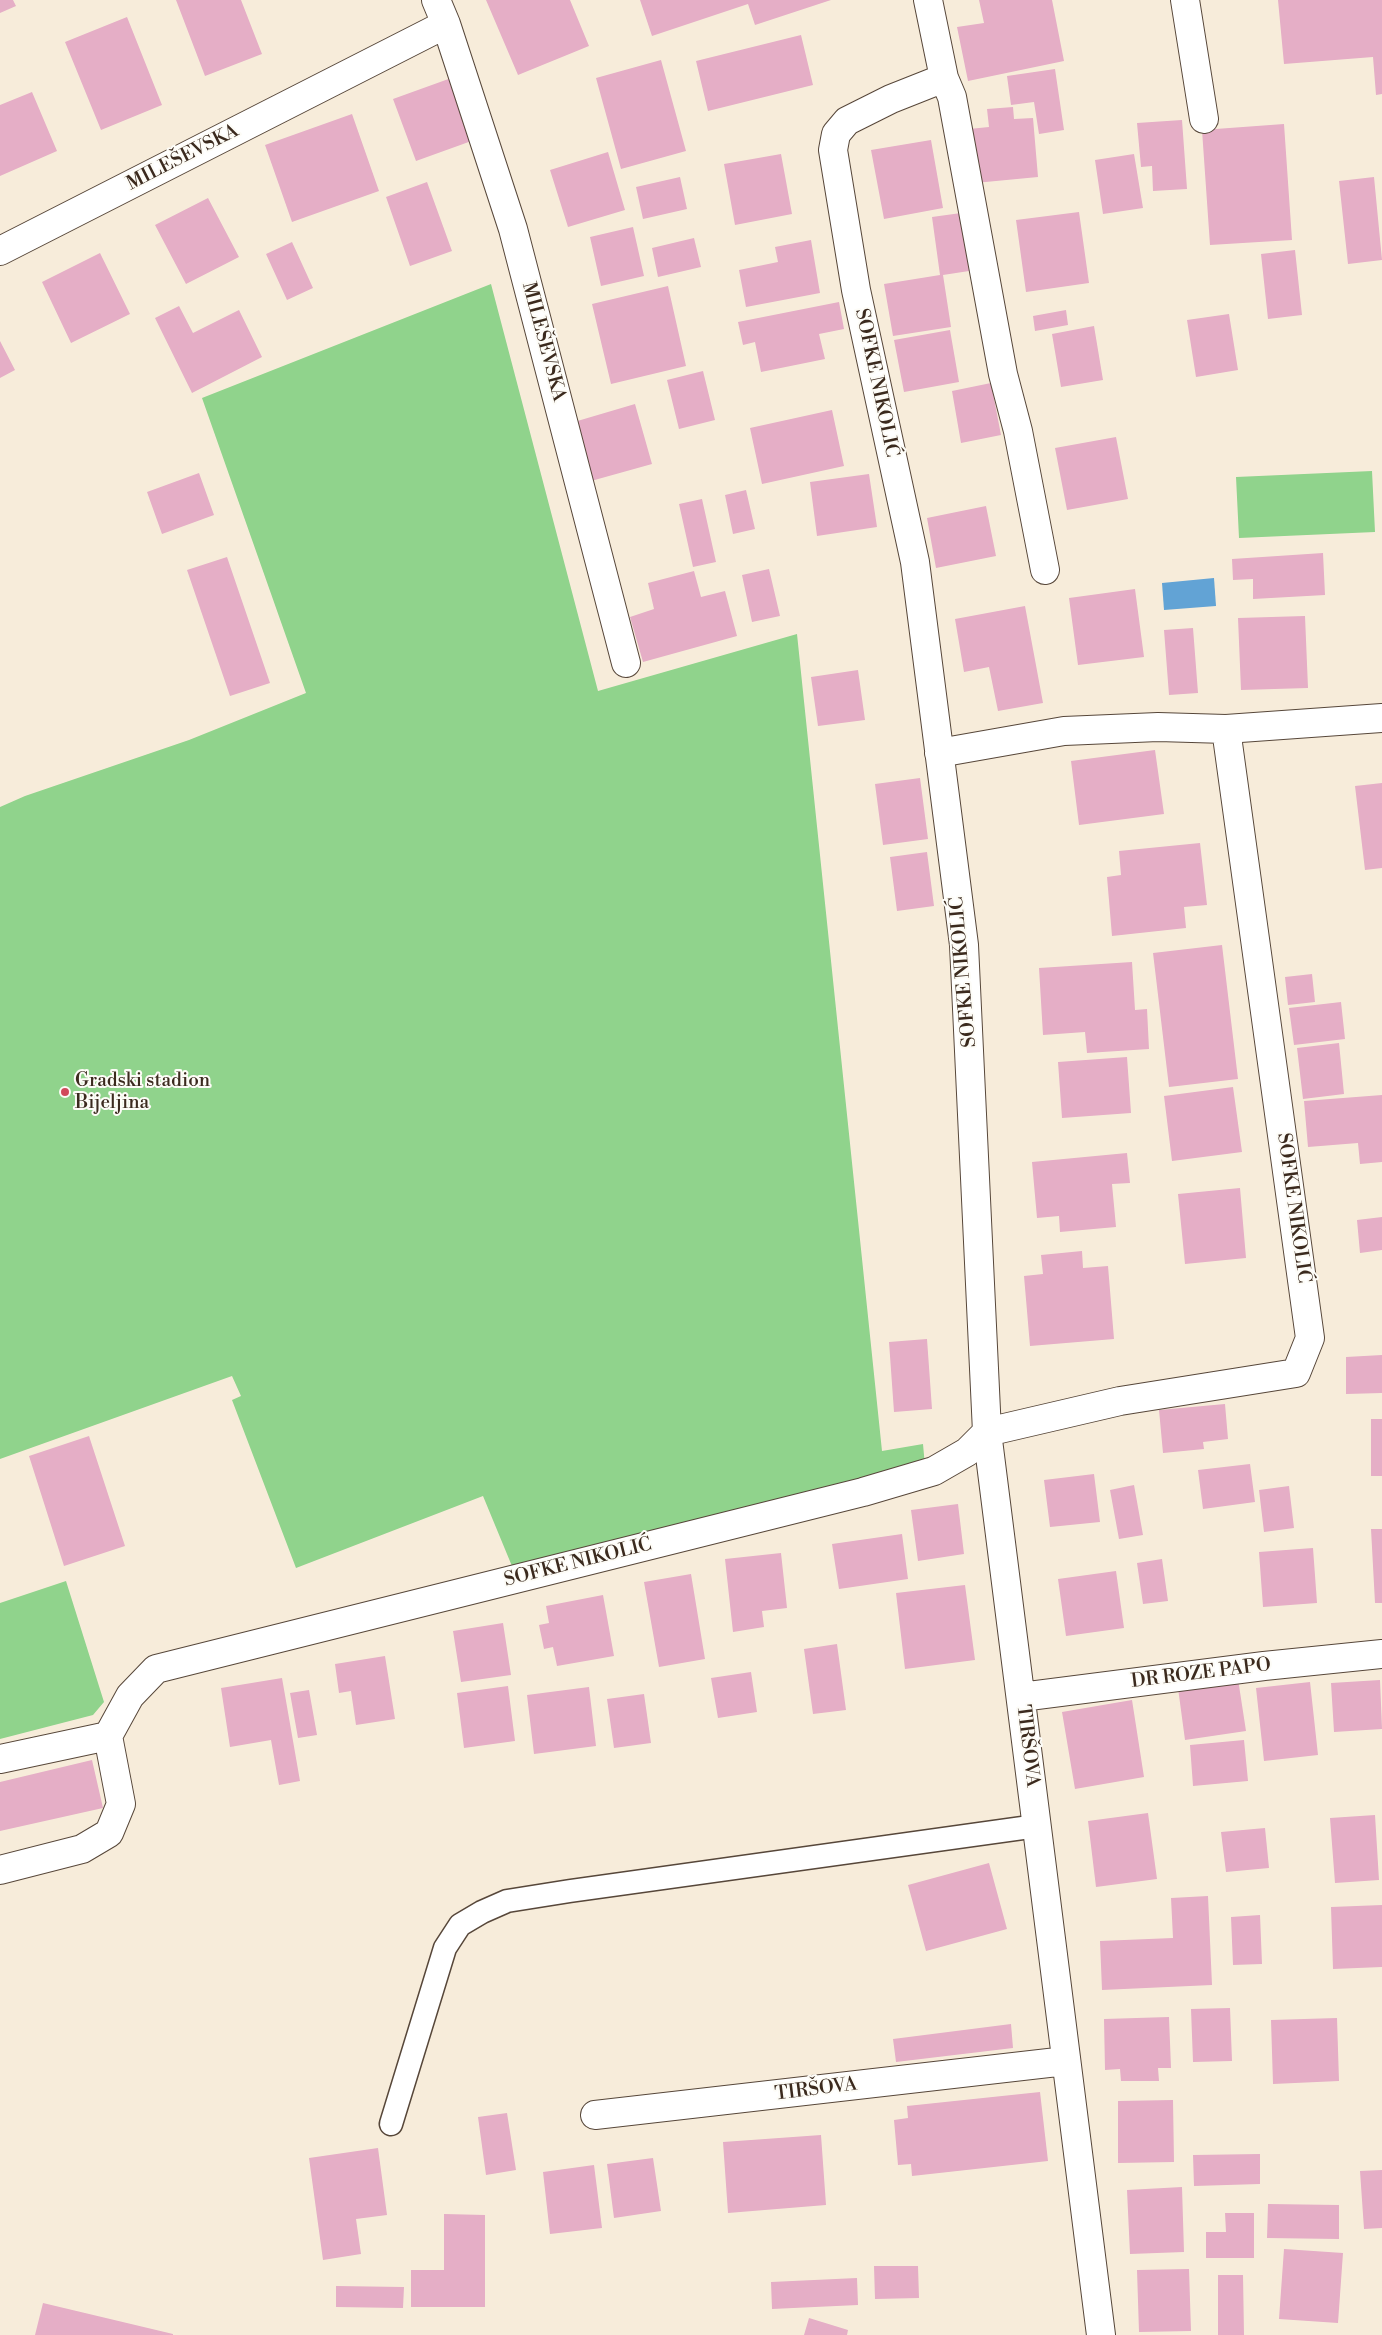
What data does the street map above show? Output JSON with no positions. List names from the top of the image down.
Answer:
{
  "streets": {
    "street": [
      "MILEŠEVSKA",
      "SOFKE NIKOLIĆ",
      "DR ROZE PAPO",
      "TIRŠOVA"
    ]
  },
  "crossings": [
    ["SOFKE NIKOLIĆ", "TIRŠOVA"],
    ["DR ROZE PAPO", "TIRŠOVA"]
  ],
  "places": ["Gradski stadion Bijeljina"]
}
